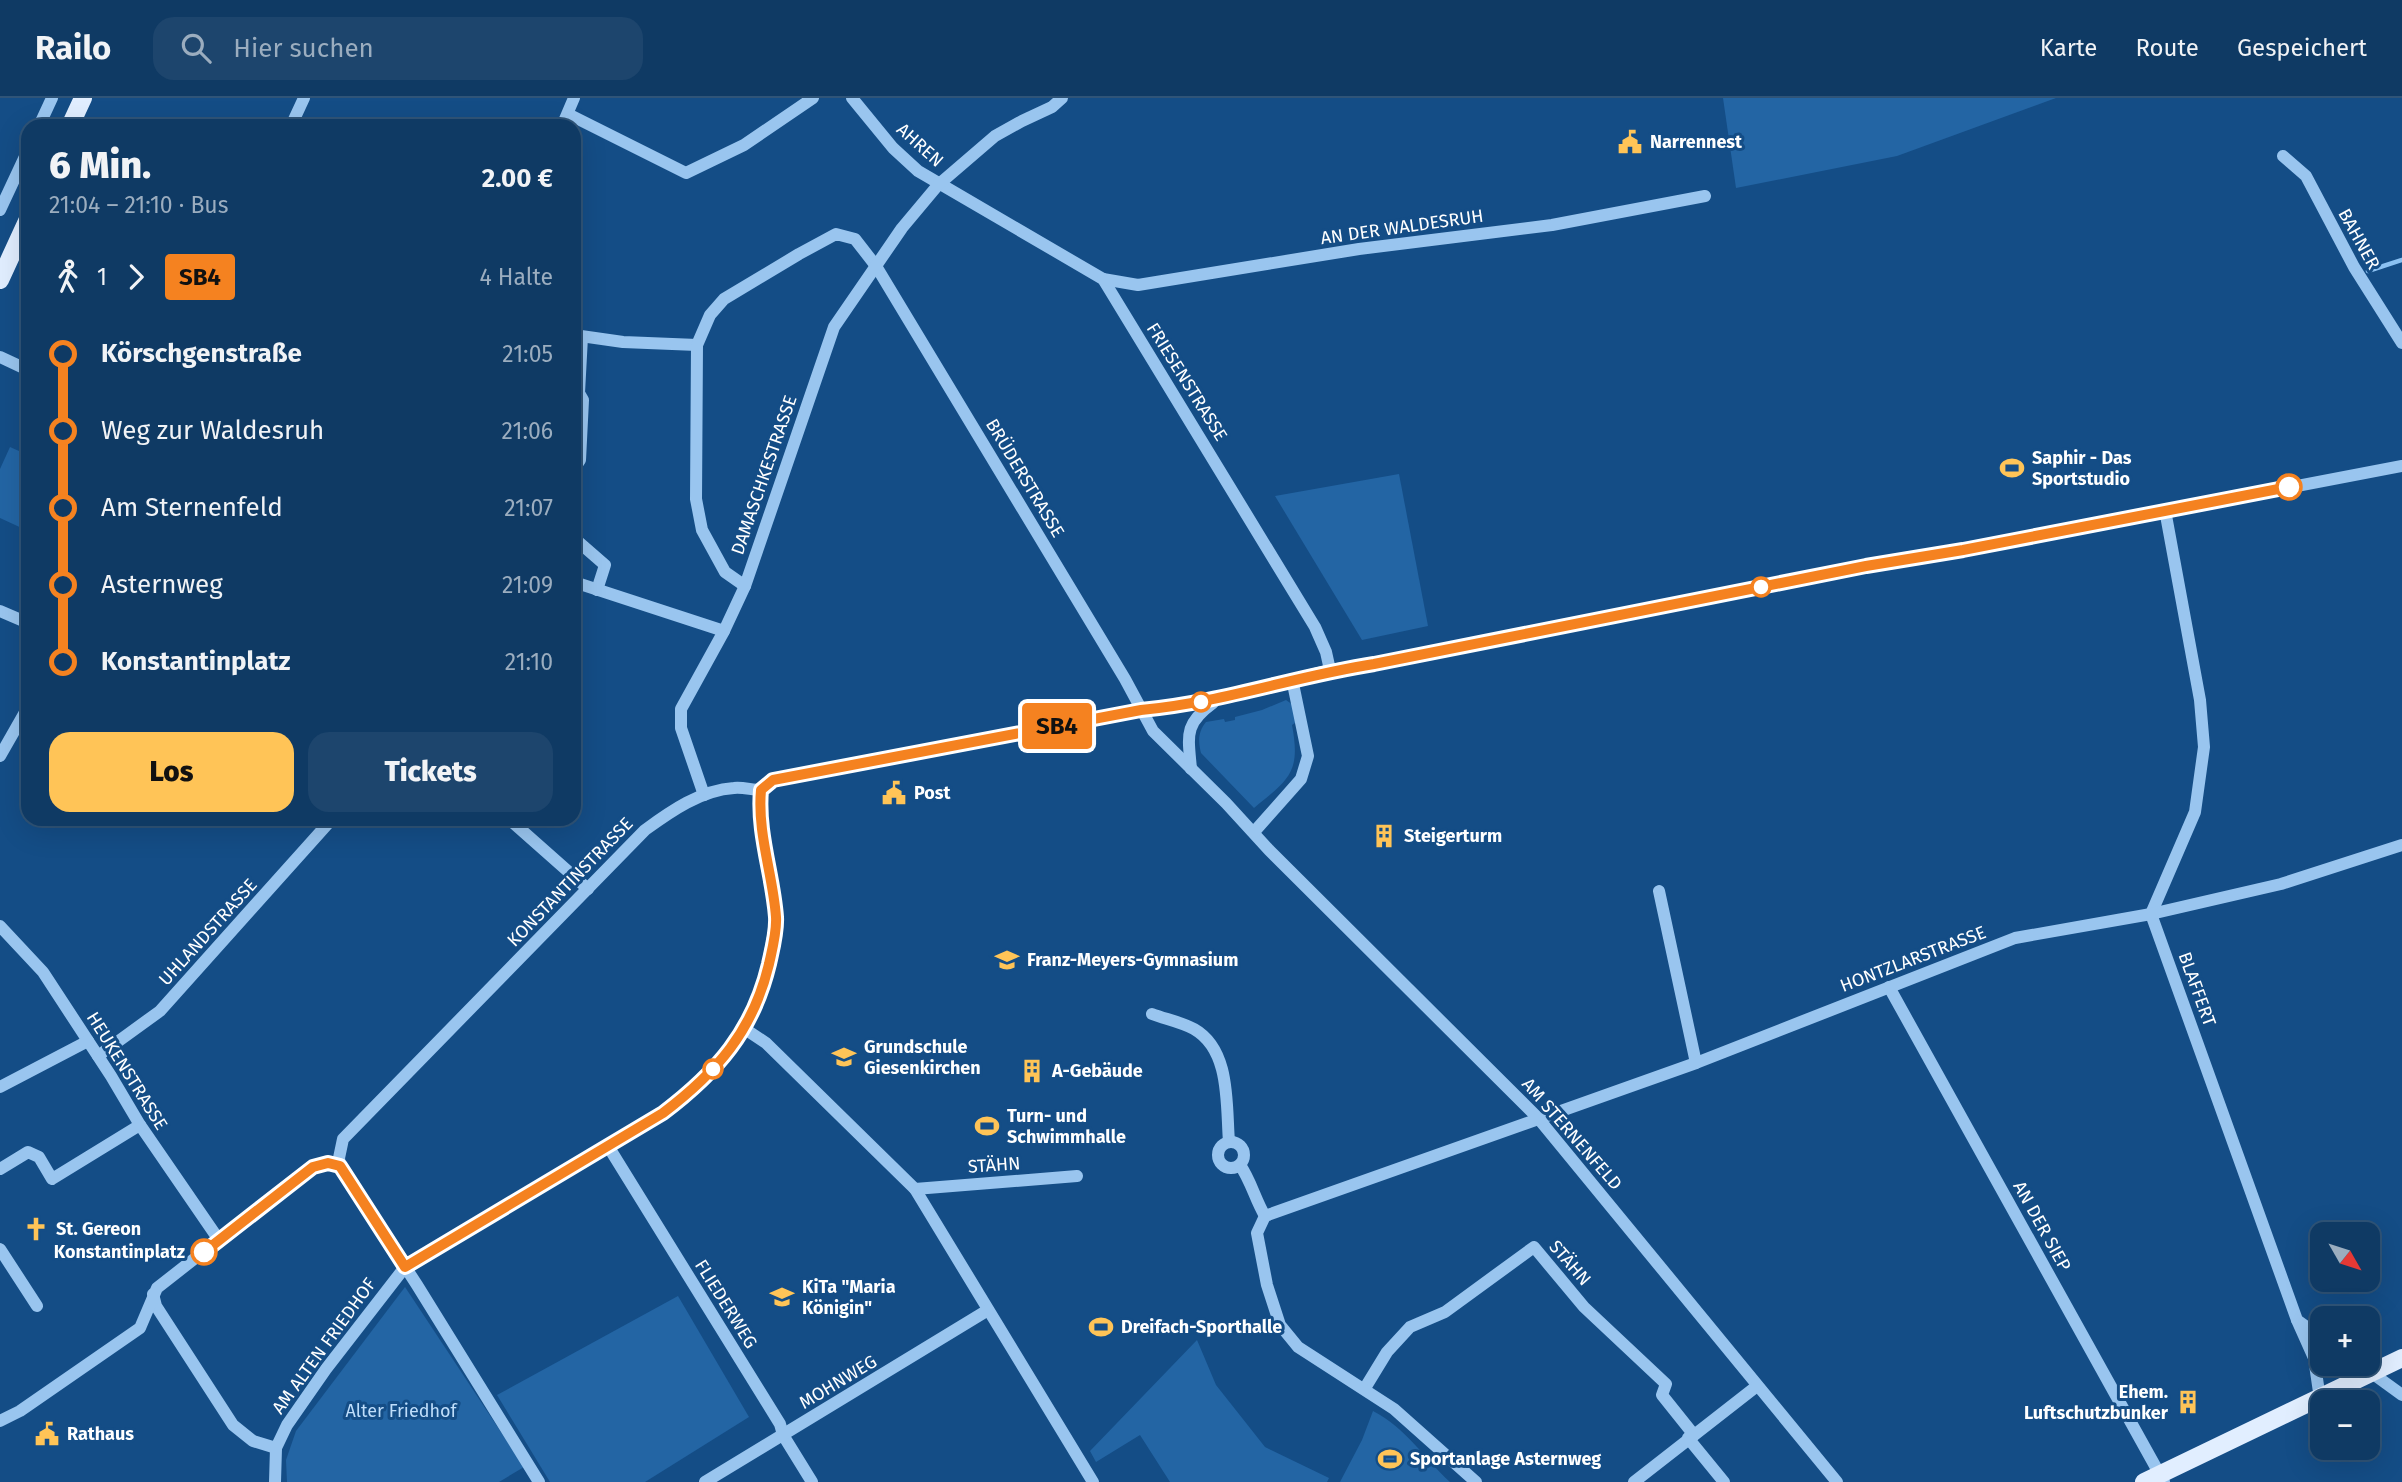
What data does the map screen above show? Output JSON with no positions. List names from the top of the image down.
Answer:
{
  "streets": {
    "street": [
      "AHREN",
      "AN DER WALDESRUH",
      "BAHNER",
      "FRIESENSTRASSE",
      "DAMASCHKESTRASSE",
      "BRÜDERSTRASSE",
      "KONSTANTINSTRASSE",
      "UHLANDSTRASSE",
      "HONTZLARSTRASSE",
      "BLAFFERT",
      "HEUKENSTRASSE",
      "AM STERNENFELD",
      "STÄHN",
      "AN DER SIEP",
      "FLIEDERWEG",
      "AM ALTEN FRIEDHOF",
      "MOHNWEG"
    ]
  },
  "crossings": [
    ["AHREN", "FRIESENSTRASSE"],
    ["AHREN", "DAMASCHKESTRASSE"],
    ["AN DER WALDESRUH", "FRIESENSTRASSE"],
    ["FRIESENSTRASSE", "DAMASCHKESTRASSE"],
    ["FRIESENSTRASSE", "KONSTANTINSTRASSE"],
    ["DAMASCHKESTRASSE", "BRÜDERSTRASSE"],
    ["DAMASCHKESTRASSE", "KONSTANTINSTRASSE"],
    ["BRÜDERSTRASSE", "KONSTANTINSTRASSE"],
    ["BRÜDERSTRASSE", "AM STERNENFELD"],
    ["KONSTANTINSTRASSE", "AM STERNENFELD"],
    ["KONSTANTINSTRASSE", "AM ALTEN FRIEDHOF"],
    ["UHLANDSTRASSE", "HEUKENSTRASSE"],
    ["HONTZLARSTRASSE", "BLAFFERT"],
    ["HONTZLARSTRASSE", "AM STERNENFELD"],
    ["HONTZLARSTRASSE", "AN DER SIEP"],
    ["FLIEDERWEG", "AM ALTEN FRIEDHOF"],
    ["FLIEDERWEG", "MOHNWEG"]
  ],
  "parks": ["Alter Friedhof"],
  "places": {
    "public building": ["Narrennest", "Post", "Rathaus"],
    "sports": [
      "Saphir - Das Sportstudio",
      "Turn- und Schwimmhalle",
      "Dreifach-Sporthalle",
      "Sportanlage Asternweg"
    ],
    "building": ["Steigerturm", "A-Gebäude", "Ehem. Luftschutzbunker"],
    "school or university": ["Franz-Meyers-Gymnasium", "Grundschule Giesenkirchen", "KiTa \"Maria Königin\""],
    "church": ["St. Gereon"],
    "other": ["Konstantinplatz"]
  },
  "lines": ["bus line SB4"],
  "north": "bottom right",
  "page": {
    "header": "Railo",
    "search": "Hier suchen",
    "nav": ["Karte", "Route", "Gespeichert"],
    "on_map": "SB4",
    "heading": ["6 Min.", "21:04 – 21:10 · Bus", "2.00 €"],
    "legs": ["1", "SB4", "4 Halte"],
    "list": [
      {
        "name": "Körschgenstraße",
        "value": "21:05"
      },
      {
        "name": "Weg zur Waldesruh",
        "value": "21:06"
      },
      {
        "name": "Am Sternenfeld",
        "value": "21:07"
      },
      {
        "name": "Asternweg",
        "value": "21:09"
      },
      {
        "name": "Konstantinplatz",
        "value": "21:10"
      }
    ],
    "buttons": ["Los", "Tickets"],
    "map_buttons": ["+", "−"]
  }
}
